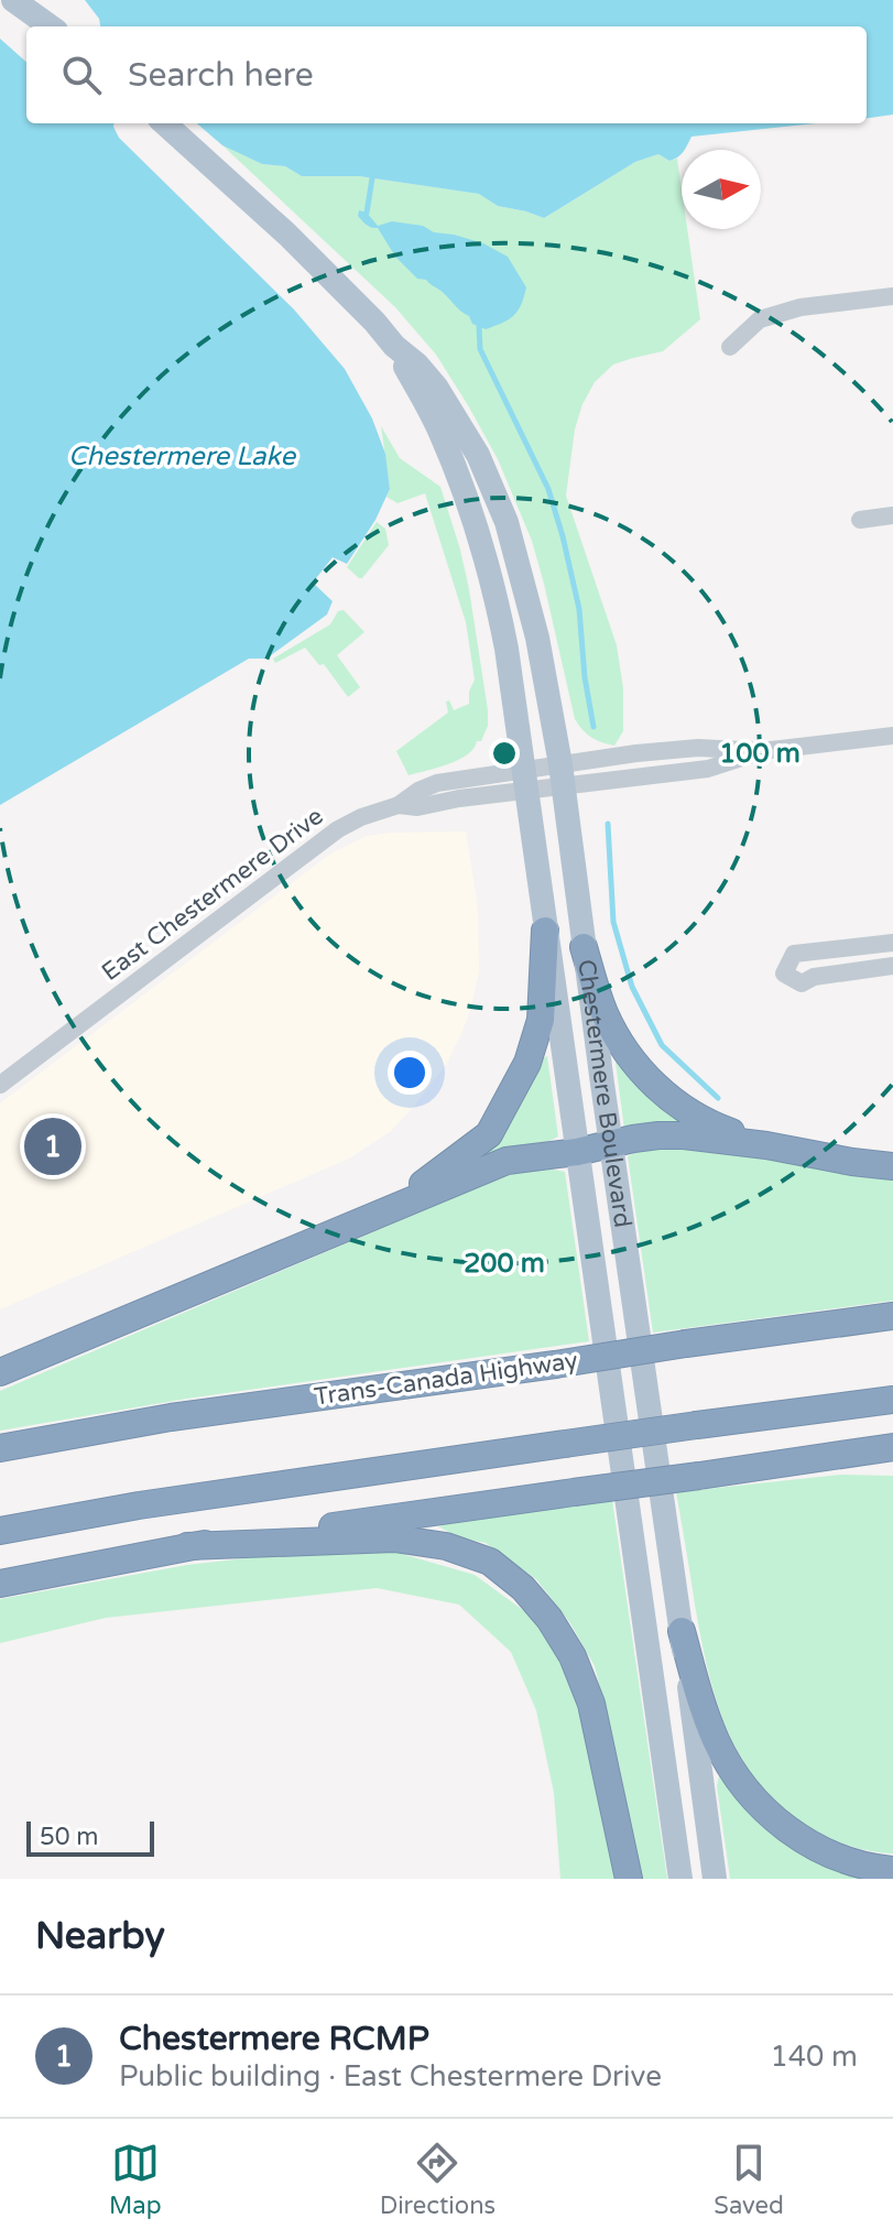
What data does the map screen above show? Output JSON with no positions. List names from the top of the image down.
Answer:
{
  "streets": {
    "highway": ["Trans-Canada Highway"],
    "main road": ["Chestermere Boulevard"],
    "street": ["East Chestermere Drive"]
  },
  "crossings": [
    ["East Chestermere Drive", "Chestermere Boulevard"]
  ],
  "water": ["Chestermere Lake"],
  "scale_bar": "50 m",
  "north": "right",
  "page": {
    "search": "Search here",
    "pins": "1",
    "scale": "50 m",
    "heading": "Nearby",
    "list": [
      {
        "mark": "1",
        "name": "Chestermere RCMP",
        "note": "Public building · East Chestermere Drive",
        "value": "140 m"
      }
    ],
    "nav": ["Map", "Directions", "Saved"]
  },
  "rings": ["100 m", "200 m"]
}
